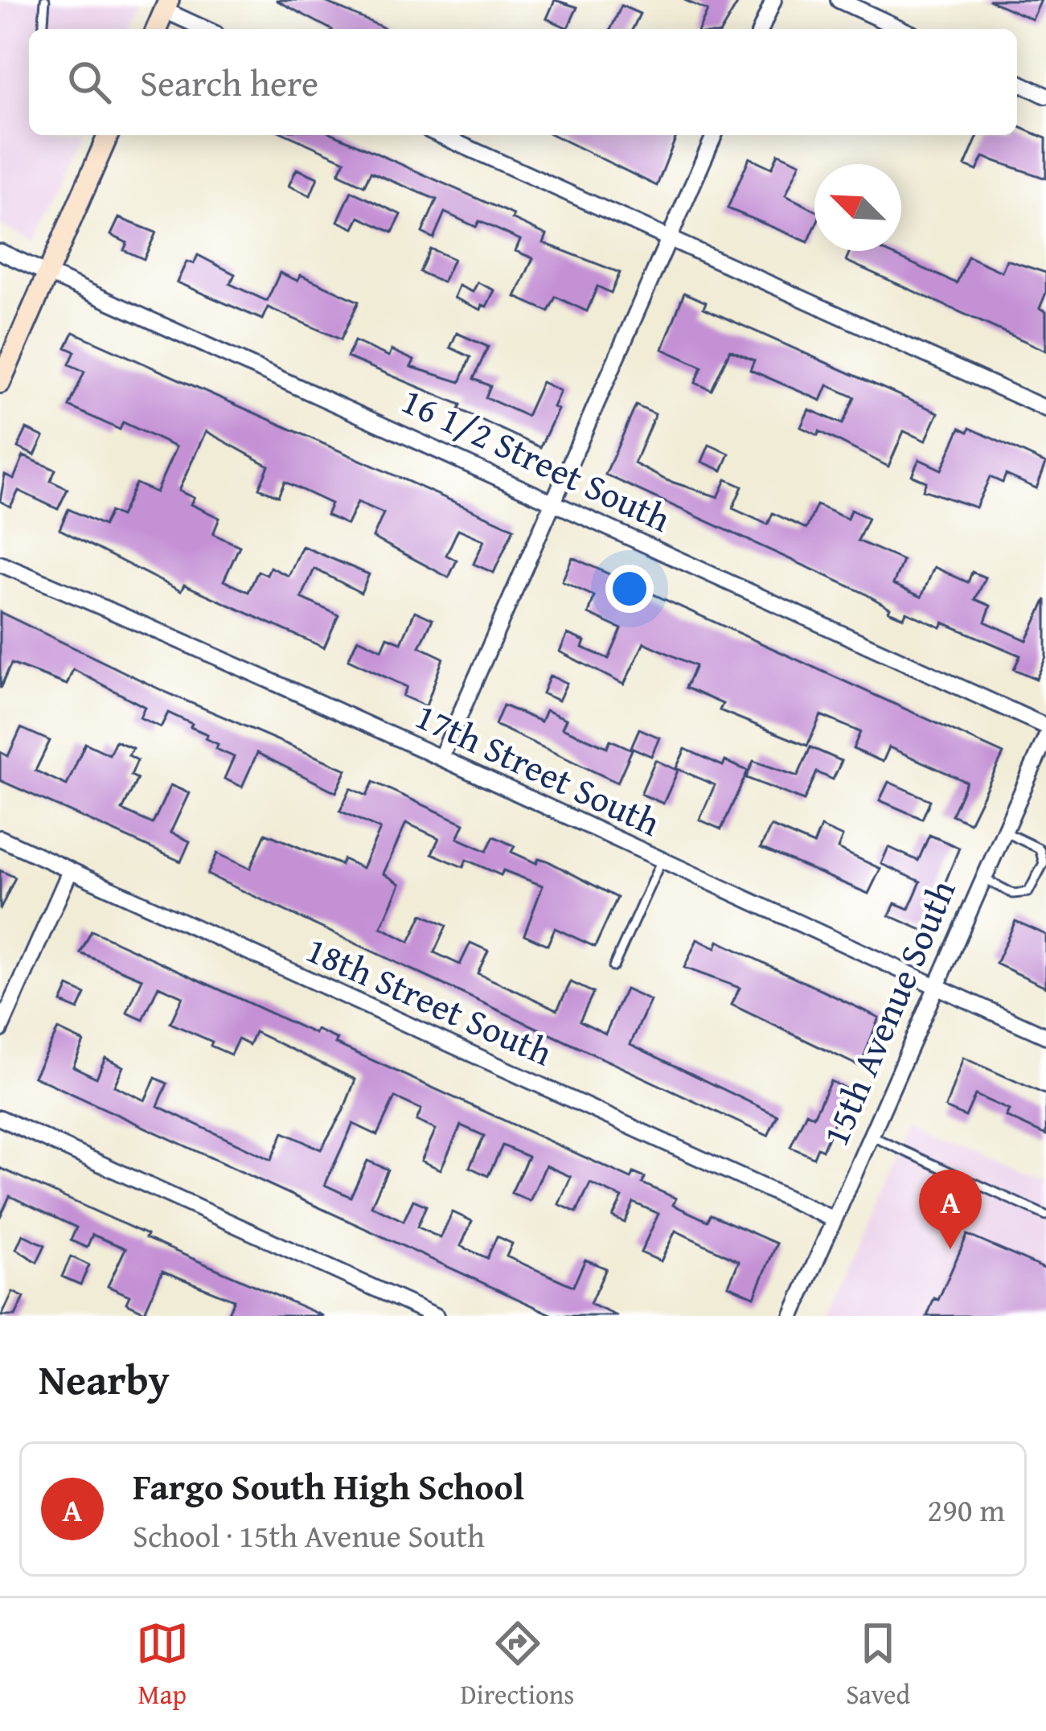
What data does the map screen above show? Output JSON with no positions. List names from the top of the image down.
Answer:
{
  "streets": {
    "street": [
      "16 1/2 Street South",
      "17th Street South",
      "18th Street South",
      "15th Avenue South"
    ]
  },
  "crossings": [
    ["17th Street South", "15th Avenue South"],
    ["18th Street South", "15th Avenue South"]
  ],
  "north": "top left",
  "page": {
    "search": "Search here",
    "pins": "A",
    "heading": "Nearby",
    "list": [
      {
        "mark": "A",
        "name": "Fargo South High School",
        "note": "School · 15th Avenue South",
        "value": "290 m"
      }
    ],
    "nav": ["Map", "Directions", "Saved"]
  }
}
